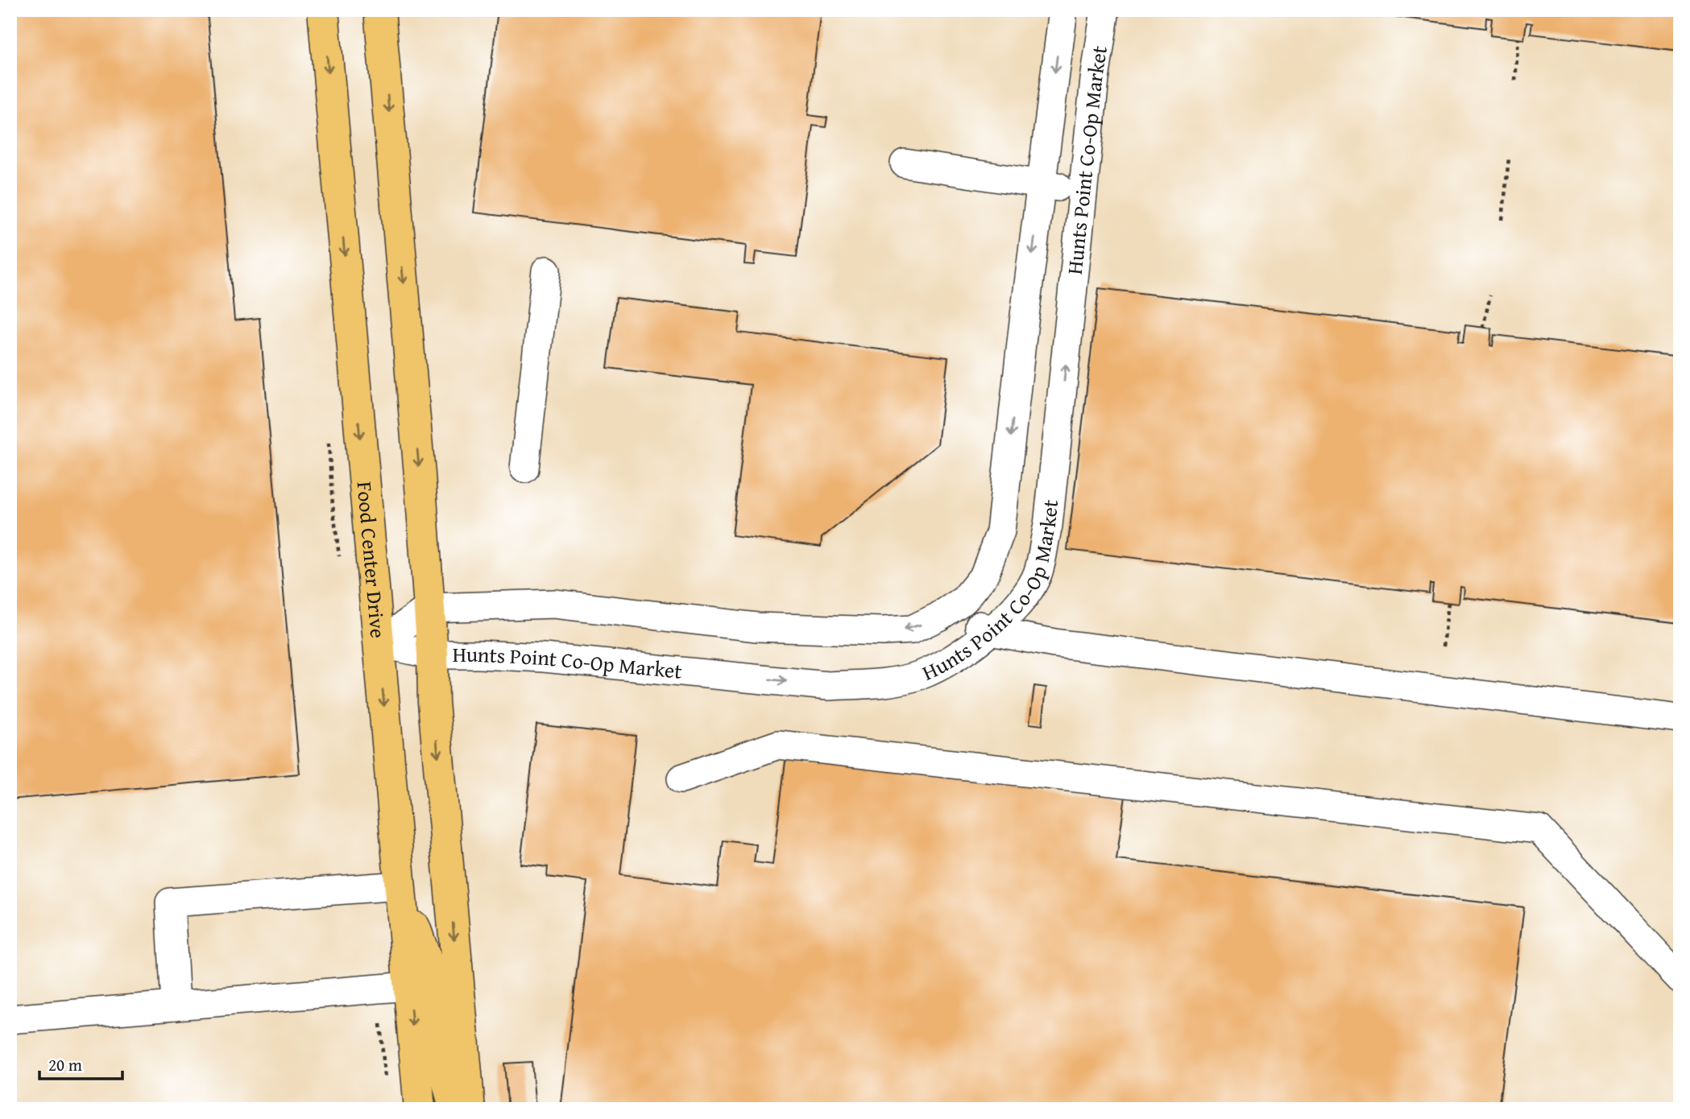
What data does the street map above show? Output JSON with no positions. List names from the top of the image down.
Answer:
{
  "streets": {
    "main road": ["Food Center Drive"],
    "street": ["Hunts Point Co-Op Market"]
  },
  "crossings": [
    ["Hunts Point Co-Op Market", "Food Center Drive"]
  ],
  "scale_bar": "20 m"
}
